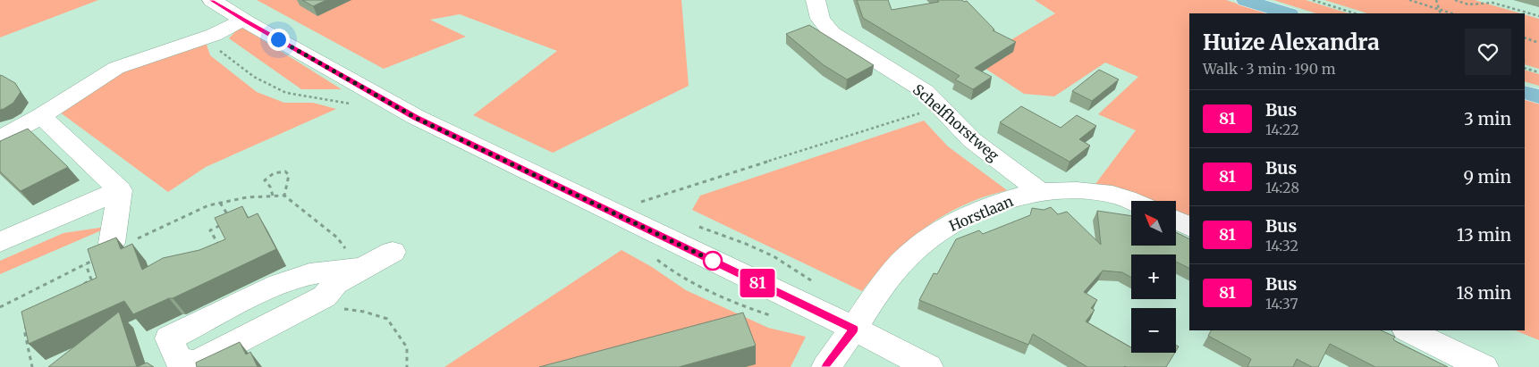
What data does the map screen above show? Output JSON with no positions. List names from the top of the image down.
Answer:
{
  "streets": {
    "street": ["Schelfhorstweg", "Horstlaan"]
  },
  "crossings": [
    ["Schelfhorstweg", "Horstlaan"]
  ],
  "lines": ["bus line 81"],
  "north": "top left",
  "page": {
    "on_map": "81",
    "heading": ["Huize Alexandra", "Walk · 3 min · 190 m"],
    "list": [
      {
        "mark": "81",
        "name": "Bus",
        "note": "14:22",
        "value": "3 min"
      },
      {
        "mark": "81",
        "name": "Bus",
        "note": "14:28",
        "value": "9 min"
      },
      {
        "mark": "81",
        "name": "Bus",
        "note": "14:32",
        "value": "13 min"
      },
      {
        "mark": "81",
        "name": "Bus",
        "note": "14:37",
        "value": "18 min"
      }
    ],
    "map_buttons": ["+", "−"]
  }
}
